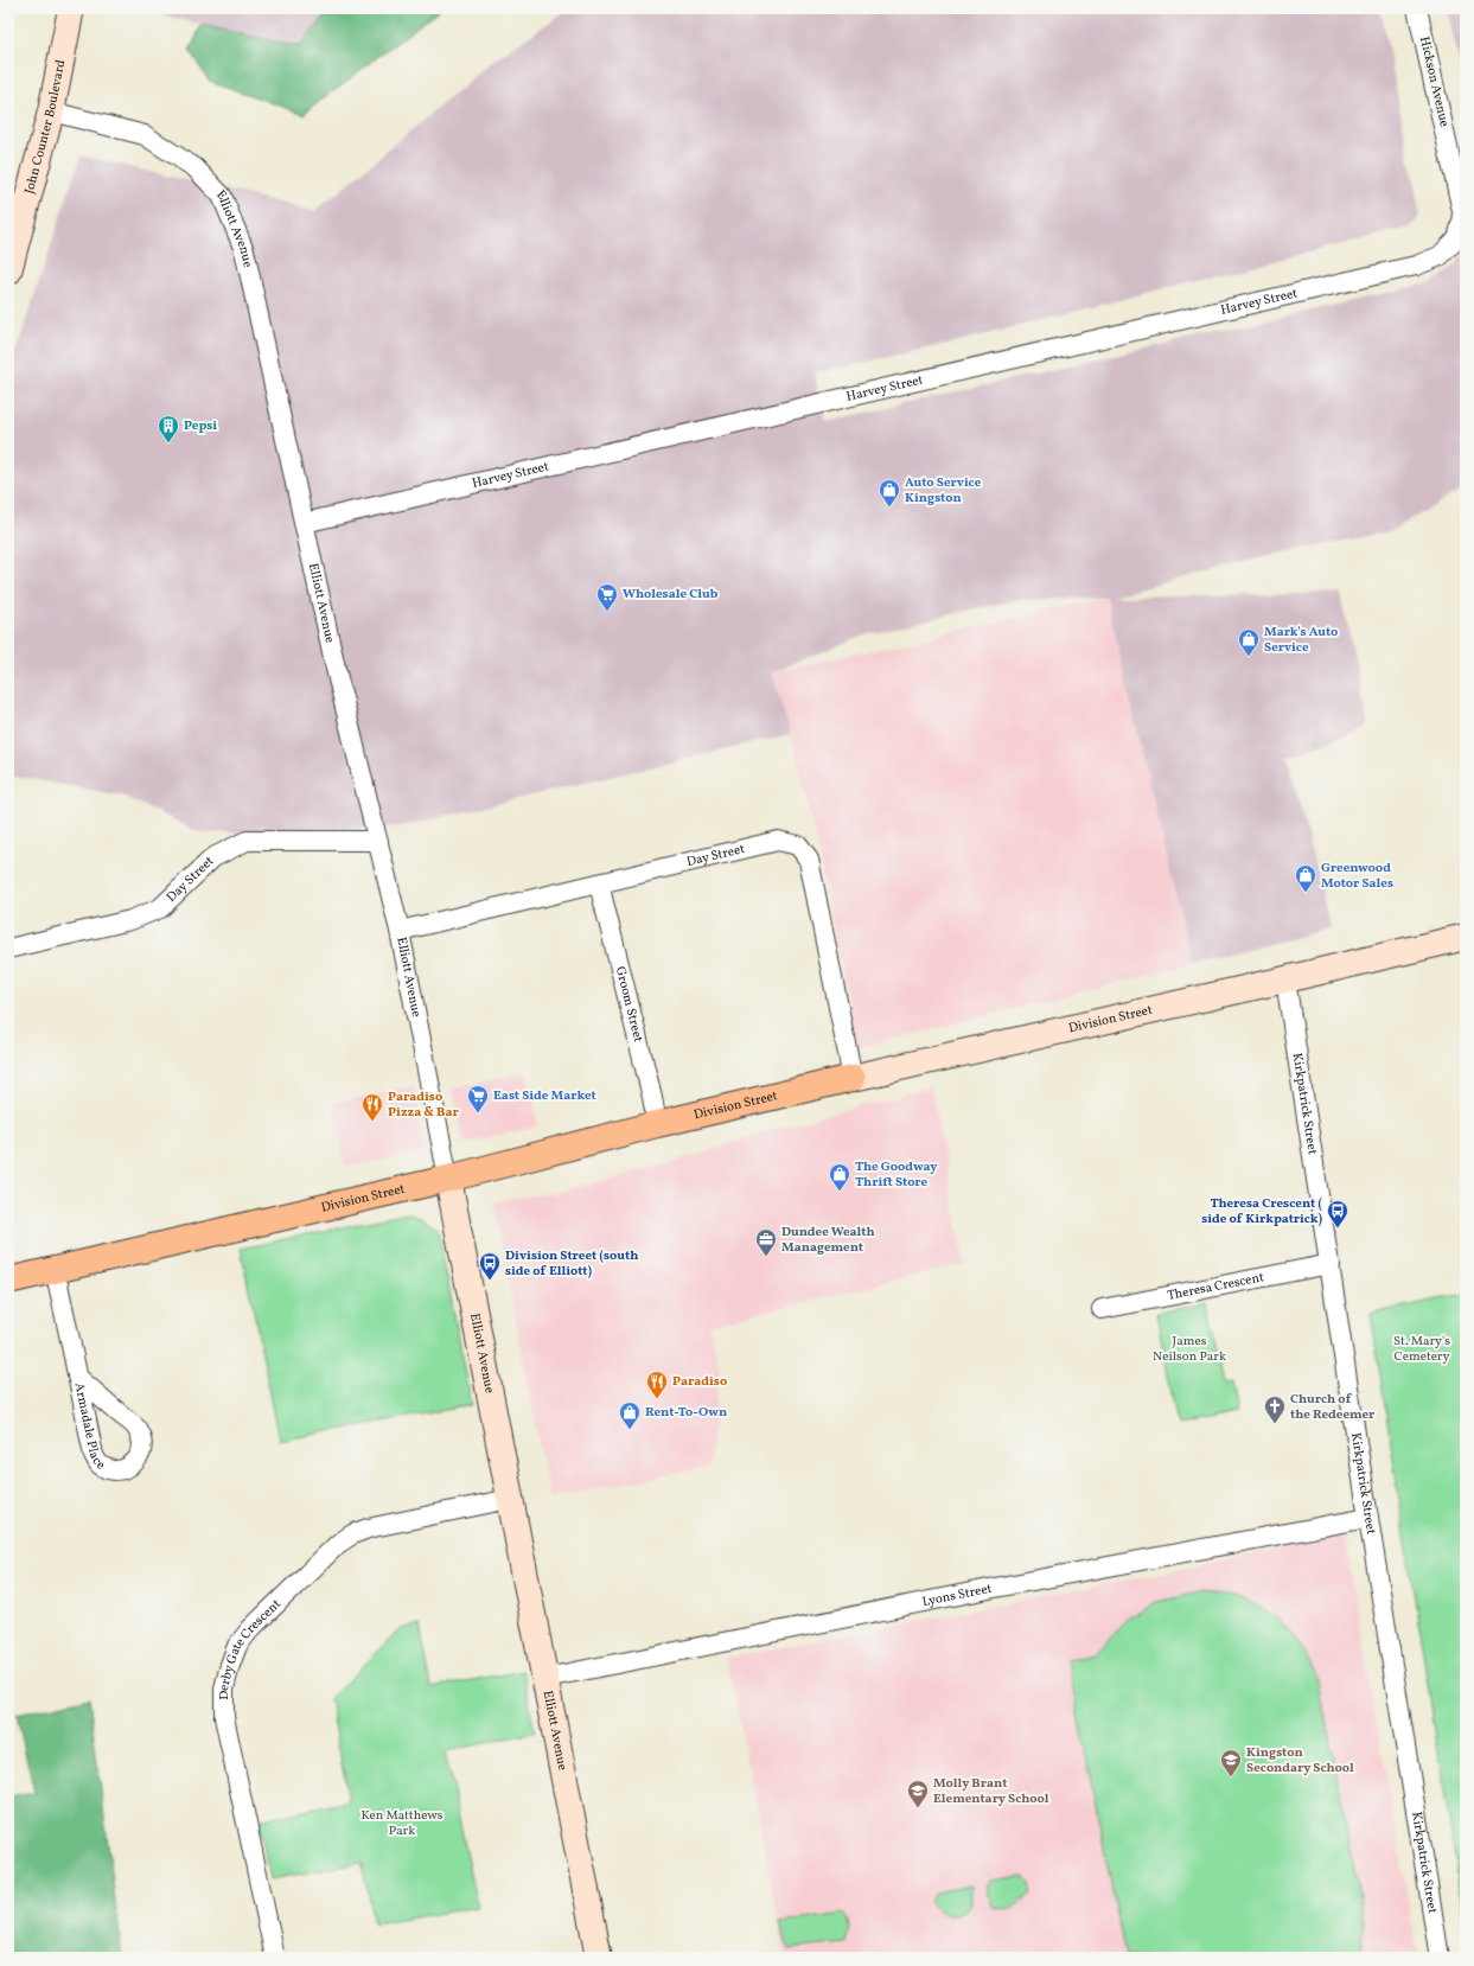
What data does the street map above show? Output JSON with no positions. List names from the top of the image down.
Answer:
{
  "streets": {
    "main road": ["John Counter Boulevard", "Elliott Avenue", "Division Street"],
    "street": [
      "Hickson Avenue",
      "Harvey Street",
      "Day Street",
      "Groom Street",
      "Kirkpatrick Street",
      "Theresa Crescent",
      "Armadale Place",
      "Lyons Street",
      "Derby Gate Crescent"
    ]
  },
  "crossings": [
    ["Hickson Avenue", "Harvey Street"],
    ["John Counter Boulevard", "Elliott Avenue"],
    ["Elliott Avenue", "Harvey Street"],
    ["Elliott Avenue", "Day Street"],
    ["Elliott Avenue", "Division Street"],
    ["Elliott Avenue", "Lyons Street"],
    ["Elliott Avenue", "Derby Gate Crescent"],
    ["Day Street", "Groom Street"],
    ["Day Street", "Division Street"],
    ["Groom Street", "Division Street"],
    ["Division Street", "Kirkpatrick Street"],
    ["Division Street", "Armadale Place"],
    ["Kirkpatrick Street", "Theresa Crescent"],
    ["Kirkpatrick Street", "Lyons Street"]
  ],
  "parks": ["James Neilson Park", "St. Mary's Cemetery", "Ken Matthews Park"],
  "places": {
    "building": ["Pepsi"],
    "shop": [
      "Auto Service Kingston",
      "Mark's Auto Service",
      "Greenwood Motor Sales",
      "The Goodway Thrift Store",
      "Rent-To-Own"
    ],
    "supermarket": ["Wholesale Club", "East Side Market"],
    "restaurant": ["Paradiso Pizza & Bar", "Paradiso"],
    "bus stop": ["Theresa Crescent ( side of Kirkpatrick)", "Division Street (south side of Elliott)"],
    "office": ["Dundee Wealth Management"],
    "church": ["Church of the Redeemer"],
    "school or university": ["Kingston Secondary School", "Molly Brant Elementary School"]
  }
}
